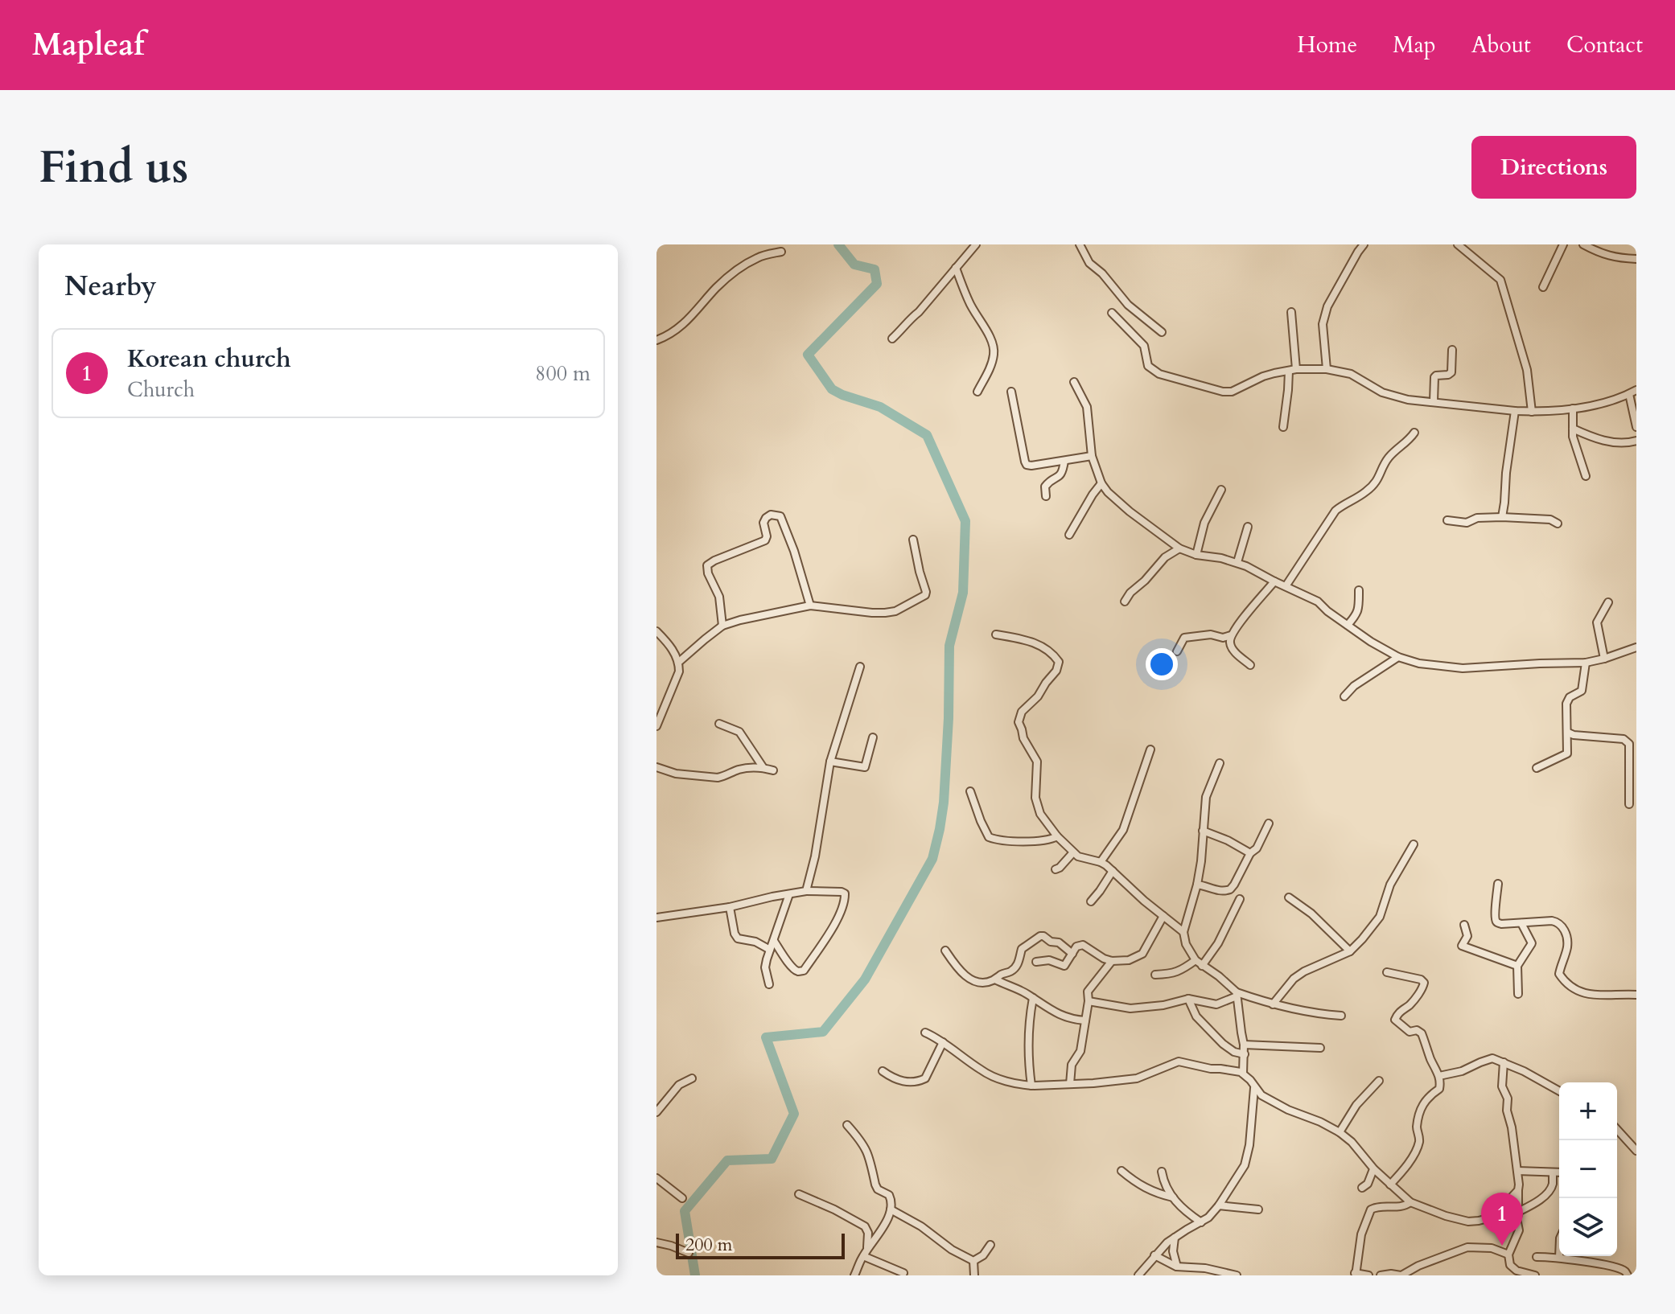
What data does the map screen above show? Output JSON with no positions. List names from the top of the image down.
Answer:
{
  "scale_bar": "200 m",
  "page": {
    "header": "Mapleaf",
    "nav": [
      "Home",
      "Map",
      "About",
      "Contact"
    ],
    "buttons": "Directions",
    "title": "Find us",
    "heading": "Nearby",
    "list": [
      {
        "mark": "1",
        "name": "Korean church",
        "note": "Church",
        "value": "800 m"
      }
    ],
    "map_buttons": ["+", "−"],
    "pins": "1",
    "scale": "200 m"
  }
}
